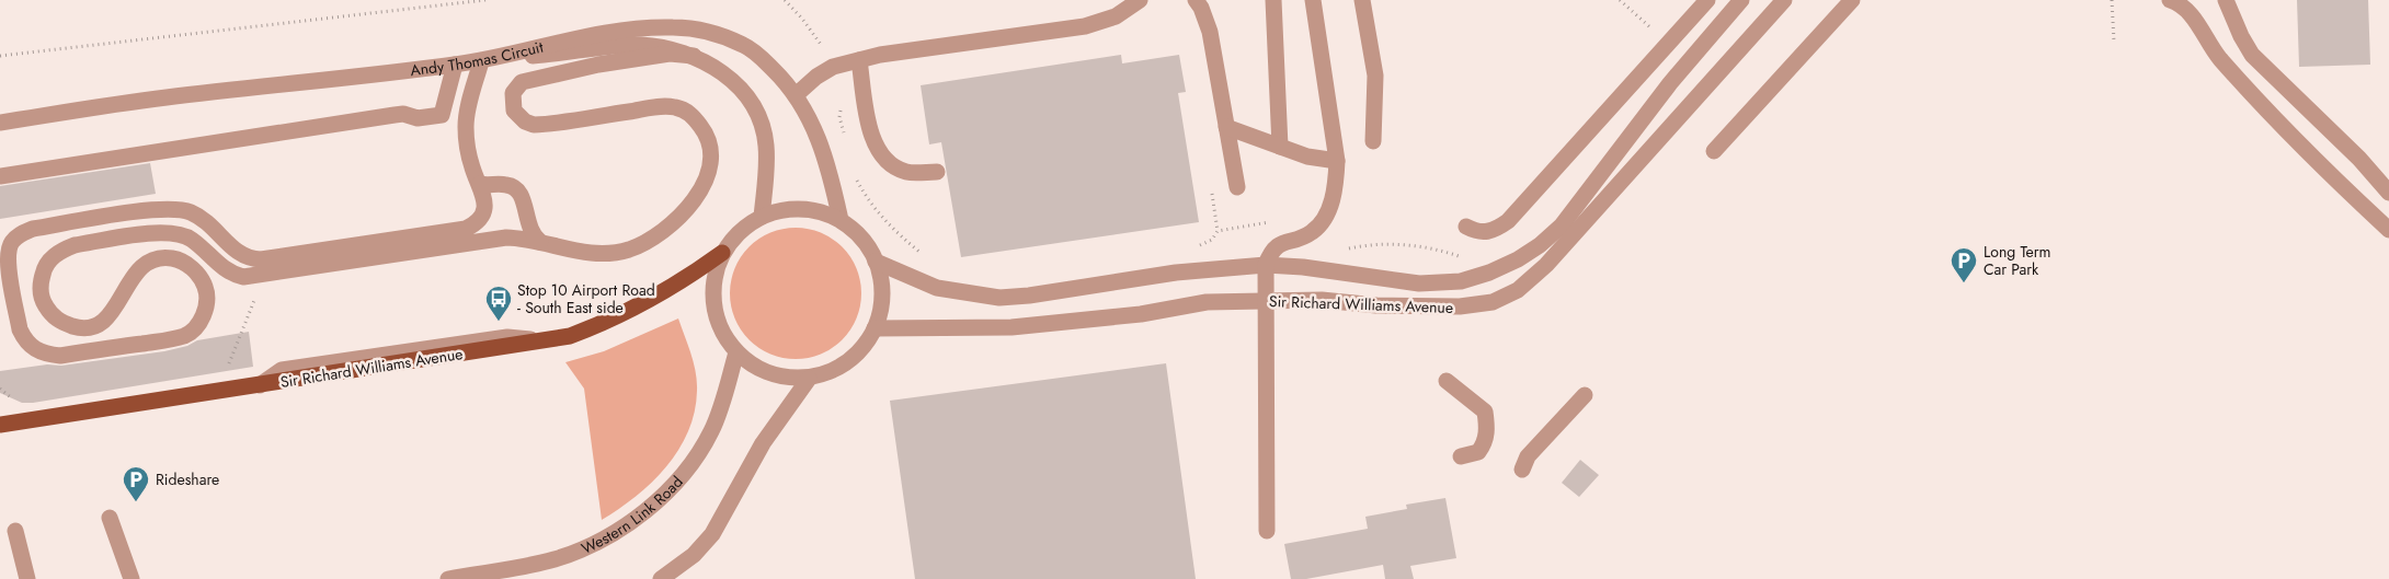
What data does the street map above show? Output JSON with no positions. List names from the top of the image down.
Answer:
{
  "streets": {
    "main road": ["Sir Richard Williams Avenue"],
    "street": ["Andy Thomas Circuit", "Western Link Road"]
  },
  "crossings": [
    ["Andy Thomas Circuit", "Sir Richard Williams Avenue"],
    ["Andy Thomas Circuit", "Western Link Road"],
    ["Sir Richard Williams Avenue", "Western Link Road"]
  ],
  "places": {
    "parking": ["Long Term Car Park", "Rideshare"],
    "bus stop": ["Stop 10 Airport Road - South East side"]
  }
}
